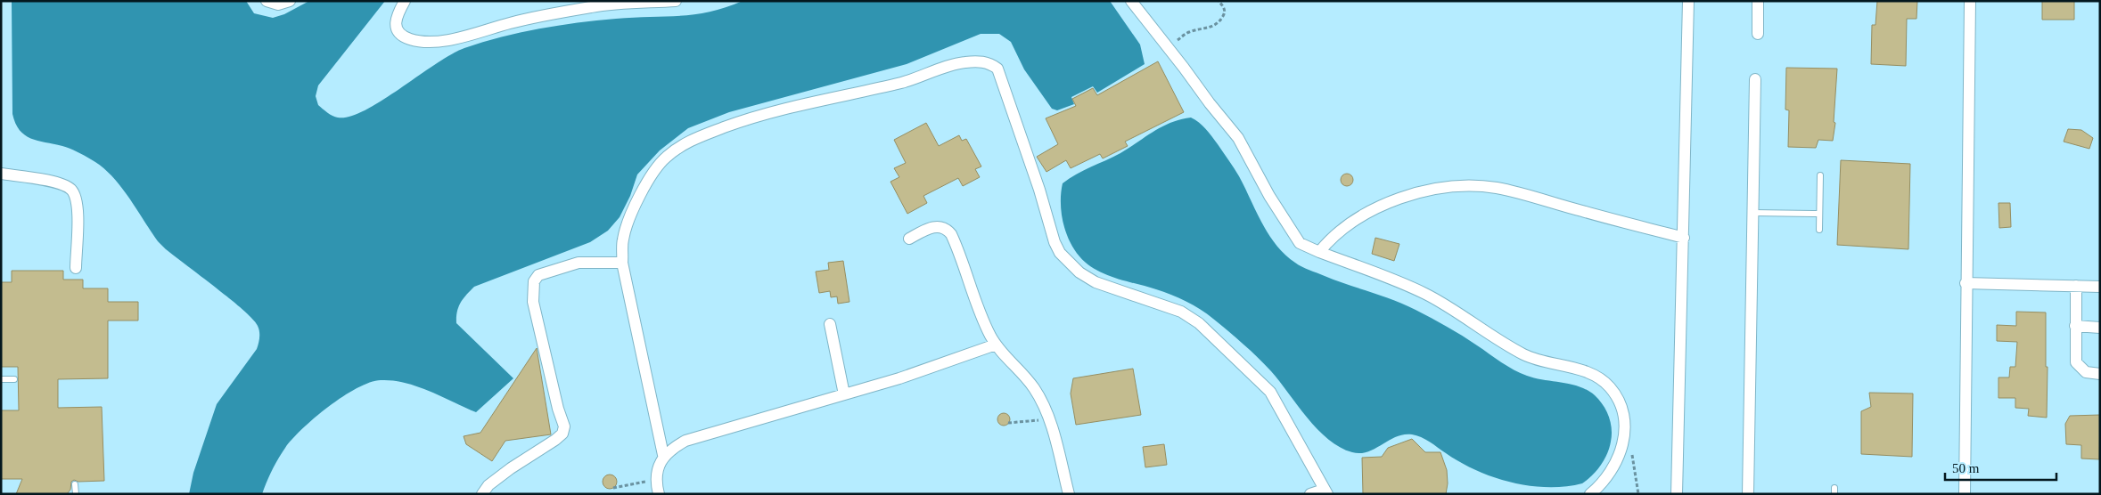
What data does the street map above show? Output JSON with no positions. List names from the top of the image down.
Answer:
{
  "scale_bar": "50 m"
}
